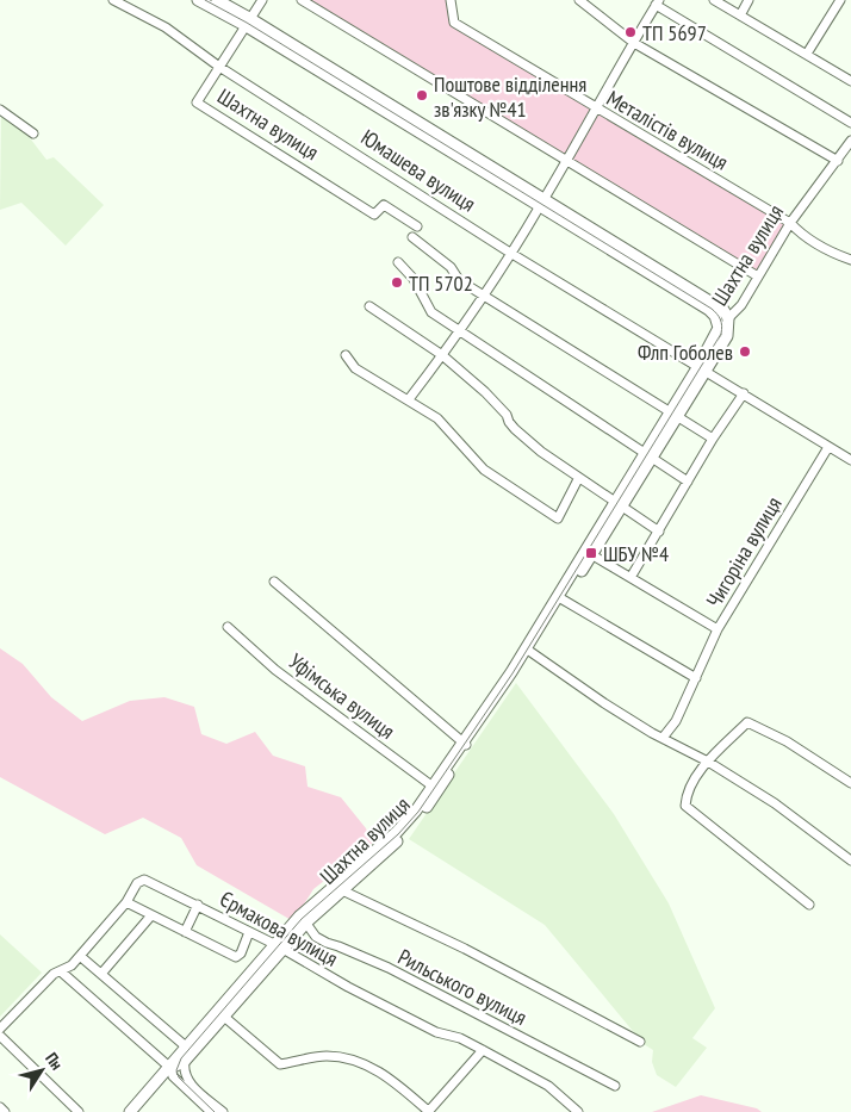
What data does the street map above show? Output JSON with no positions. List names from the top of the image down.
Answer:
{
  "streets": {
    "main road": ["Шахтна вулиця", "Юмашева вулиця"],
    "street": [
      "Металістів вулиця",
      "Чигоріна вулиця",
      "Уфімська вулиця",
      "Єрмакова вулиця",
      "Рильського вулиця"
    ]
  },
  "crossings": [
    ["Шахтна вулиця", "Металістів вулиця"],
    ["Шахтна вулиця", "Юмашева вулиця"],
    ["Шахтна вулиця", "Уфімська вулиця"],
    ["Шахтна вулиця", "Єрмакова вулиця"],
    ["Шахтна вулиця", "Рильського вулиця"],
    ["Юмашева вулиця", "Чигоріна вулиця"]
  ],
  "places": {
    "other": [
      "ТП 5697",
      "Поштове відділення зв'язку №41",
      "ТП 5702",
      "Флп Гоболев"
    ],
    "transit": ["ШБУ №4"]
  },
  "north": "top right"
}
